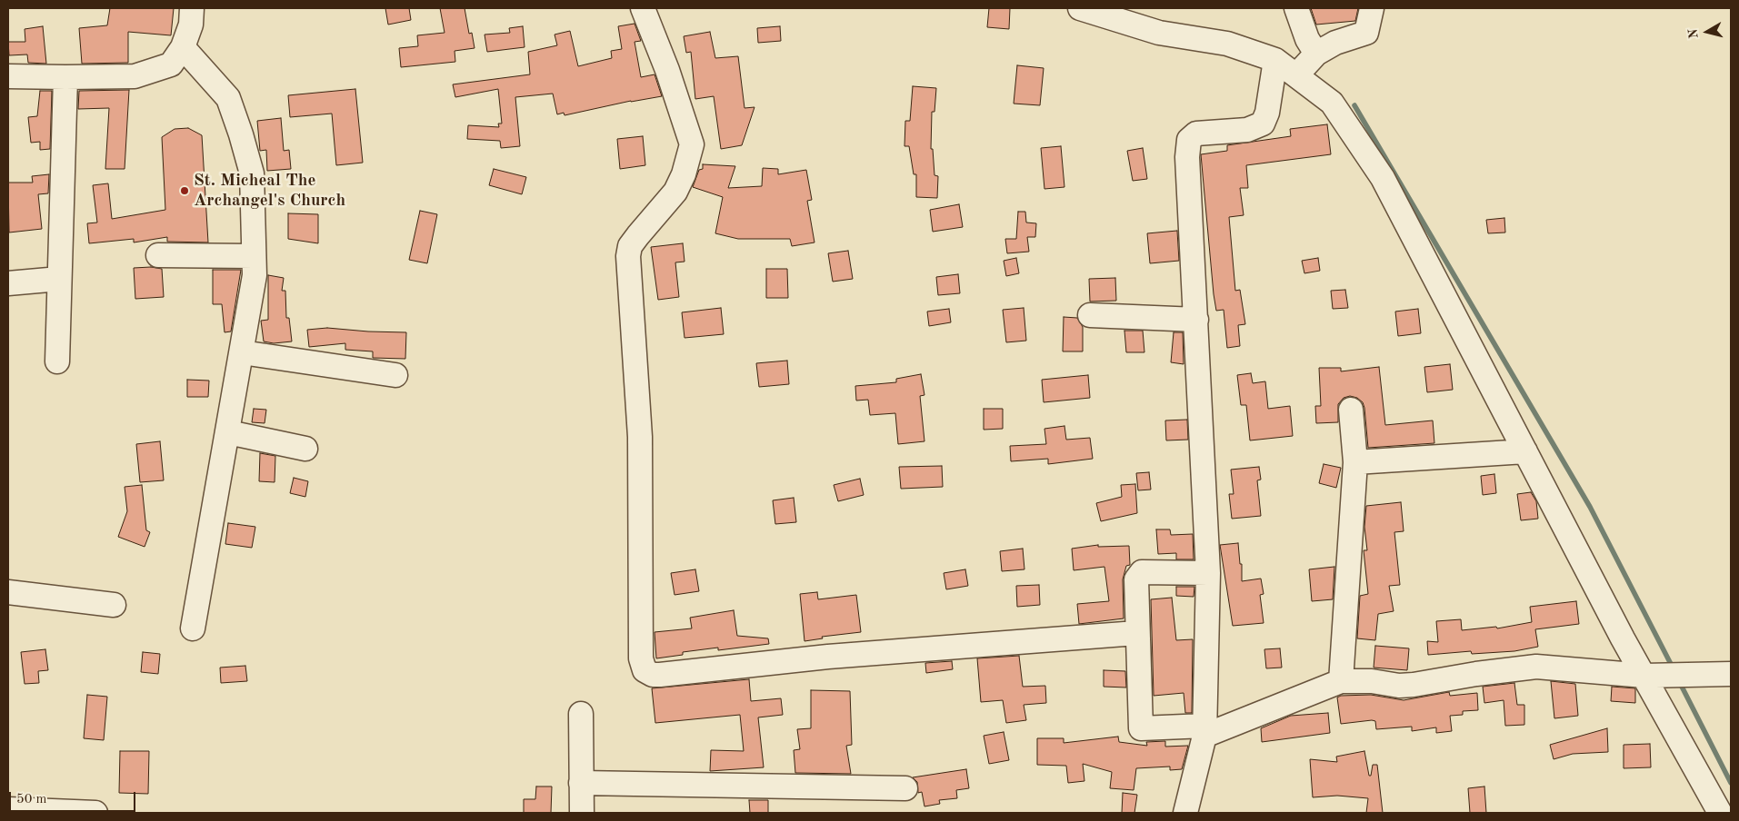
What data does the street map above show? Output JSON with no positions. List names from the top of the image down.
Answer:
{
  "places": ["St. Micheal The Archangel's Church"],
  "scale_bar": "50 m",
  "north": "left"
}
